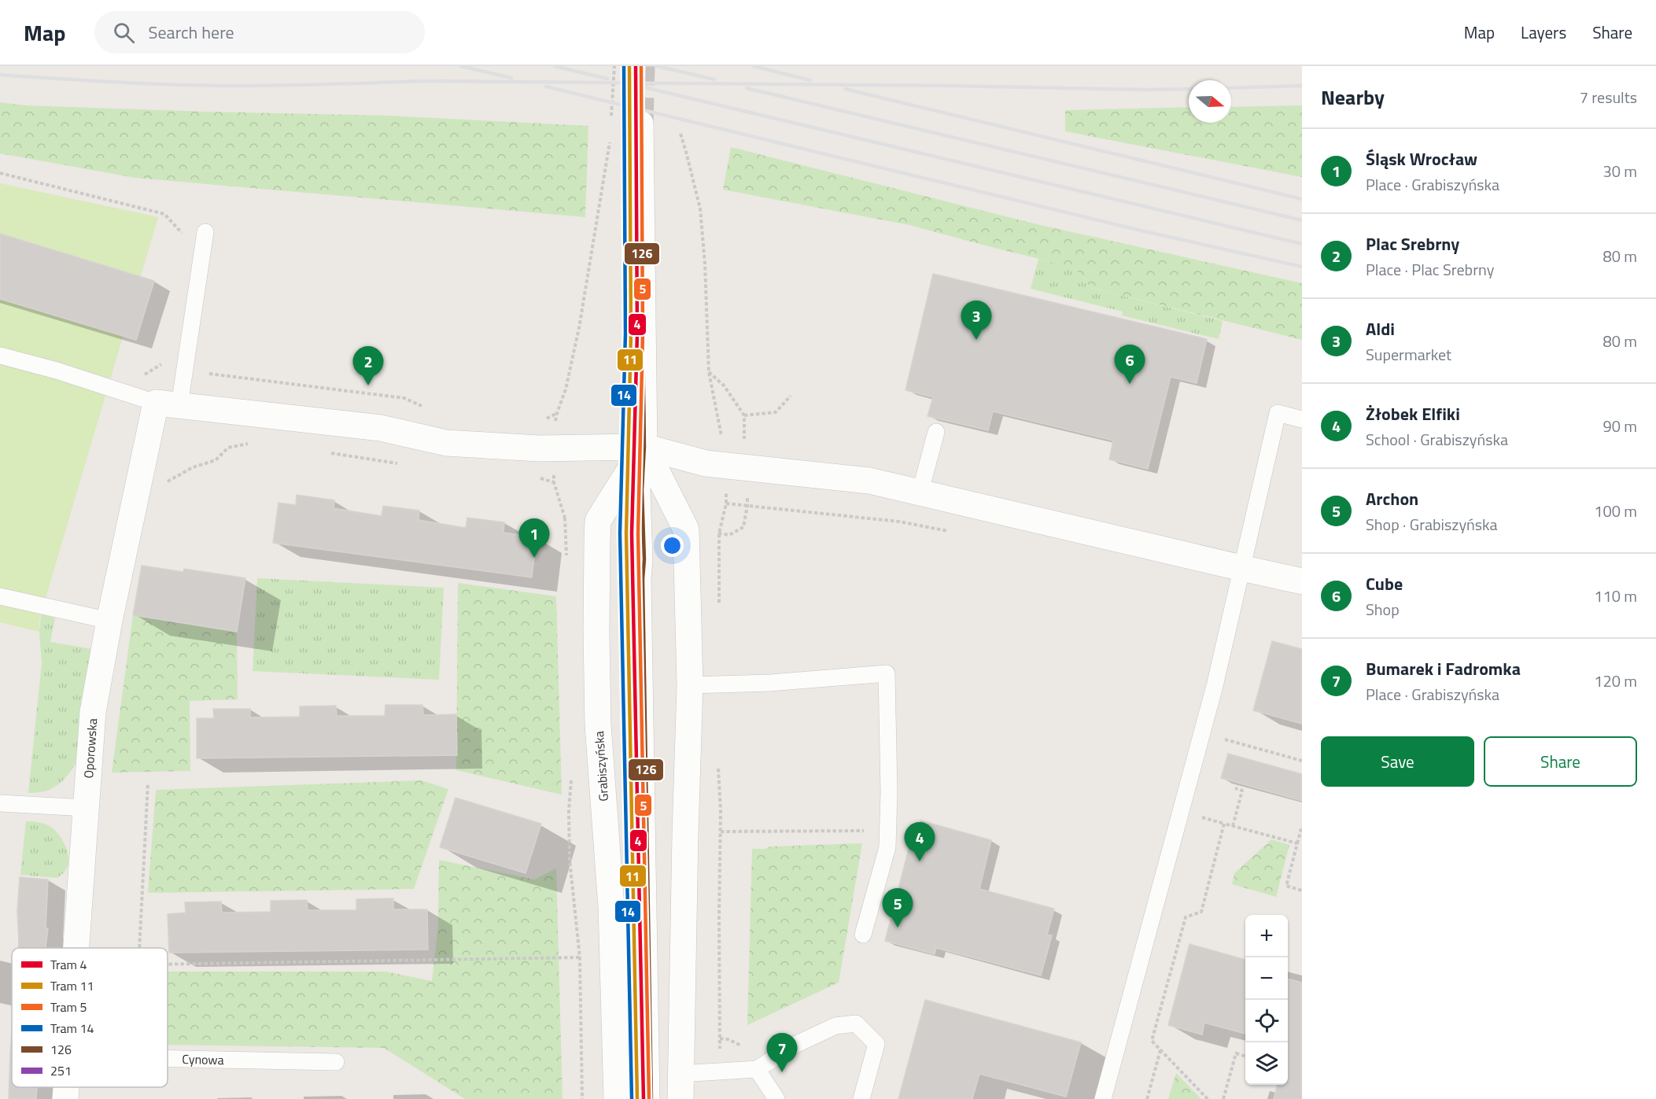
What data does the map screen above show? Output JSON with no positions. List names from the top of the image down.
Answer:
{
  "streets": {
    "street": ["Oporowska", "Grabiszyńska"],
    "lane": ["Cynowa"]
  },
  "lines": [
    "tram line 4",
    "tram line 11",
    "tram line 5",
    "tram line 14",
    "transit line 126",
    "transit line 251"
  ],
  "legend": [
    "Tram 4",
    "Tram 11",
    "Tram 5",
    "Tram 14",
    "126",
    "251"
  ],
  "north": "right",
  "page": {
    "header": "Map",
    "search": "Search here",
    "nav": ["Map", "Layers", "Share"],
    "heading": ["Nearby", "7 results"],
    "list": [
      {
        "mark": "1",
        "name": "Śląsk Wrocław",
        "note": "Place · Grabiszyńska",
        "value": "30 m"
      },
      {
        "mark": "2",
        "name": "Plac Srebrny",
        "note": "Place · Plac Srebrny",
        "value": "80 m"
      },
      {
        "mark": "3",
        "name": "Aldi",
        "note": "Supermarket",
        "value": "80 m"
      },
      {
        "mark": "4",
        "name": "Żłobek Elfiki",
        "note": "School · Grabiszyńska",
        "value": "90 m"
      },
      {
        "mark": "5",
        "name": "Archon",
        "note": "Shop · Grabiszyńska",
        "value": "100 m"
      },
      {
        "mark": "6",
        "name": "Cube",
        "note": "Shop",
        "value": "110 m"
      },
      {
        "mark": "7",
        "name": "Bumarek i Fadromka",
        "note": "Place · Grabiszyńska",
        "value": "120 m"
      }
    ],
    "pins": [
      "3",
      "6",
      "2",
      "1",
      "4",
      "5",
      "7"
    ],
    "buttons": ["Save", "Share"],
    "map_buttons": ["+", "−"]
  }
}
